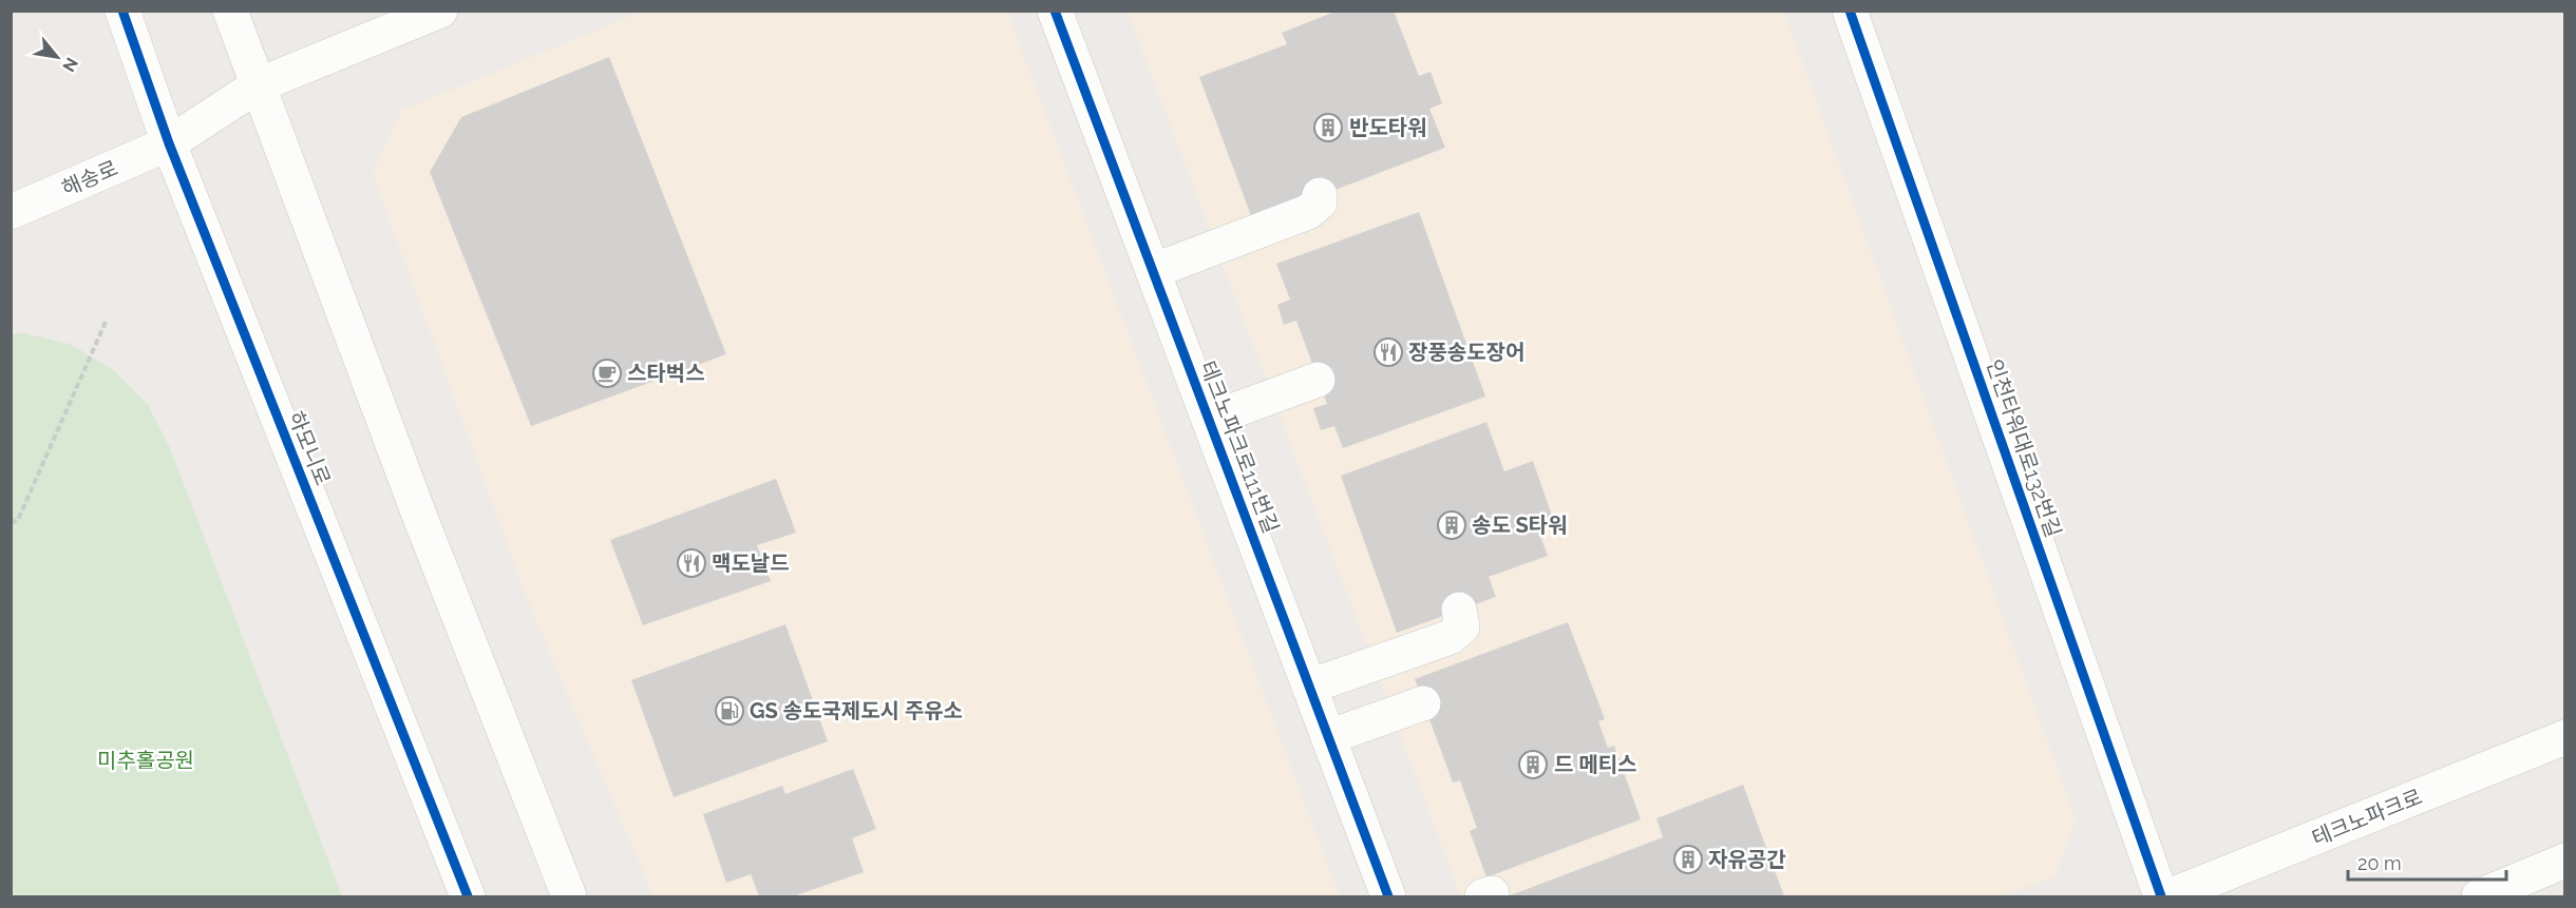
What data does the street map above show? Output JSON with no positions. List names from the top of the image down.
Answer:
{
  "streets": {
    "street": [
      "해송로",
      "테크노파크로111번길",
      "하모니로",
      "인천타워대로132번길",
      "테크노파크로"
    ]
  },
  "crossings": [
    ["해송로", "하모니로"]
  ],
  "parks": ["미추홀공원"],
  "places": {
    "building": [
      "반도타워",
      "송도 S타워",
      "드 메티스",
      "자유공간"
    ],
    "restaurant": ["장풍송도장어", "맥도날드"],
    "cafe": ["스타벅스"],
    "fuel station": ["GS 송도국제도시 주유소"]
  },
  "scale_bar": "20 m",
  "north": "bottom right"
}
